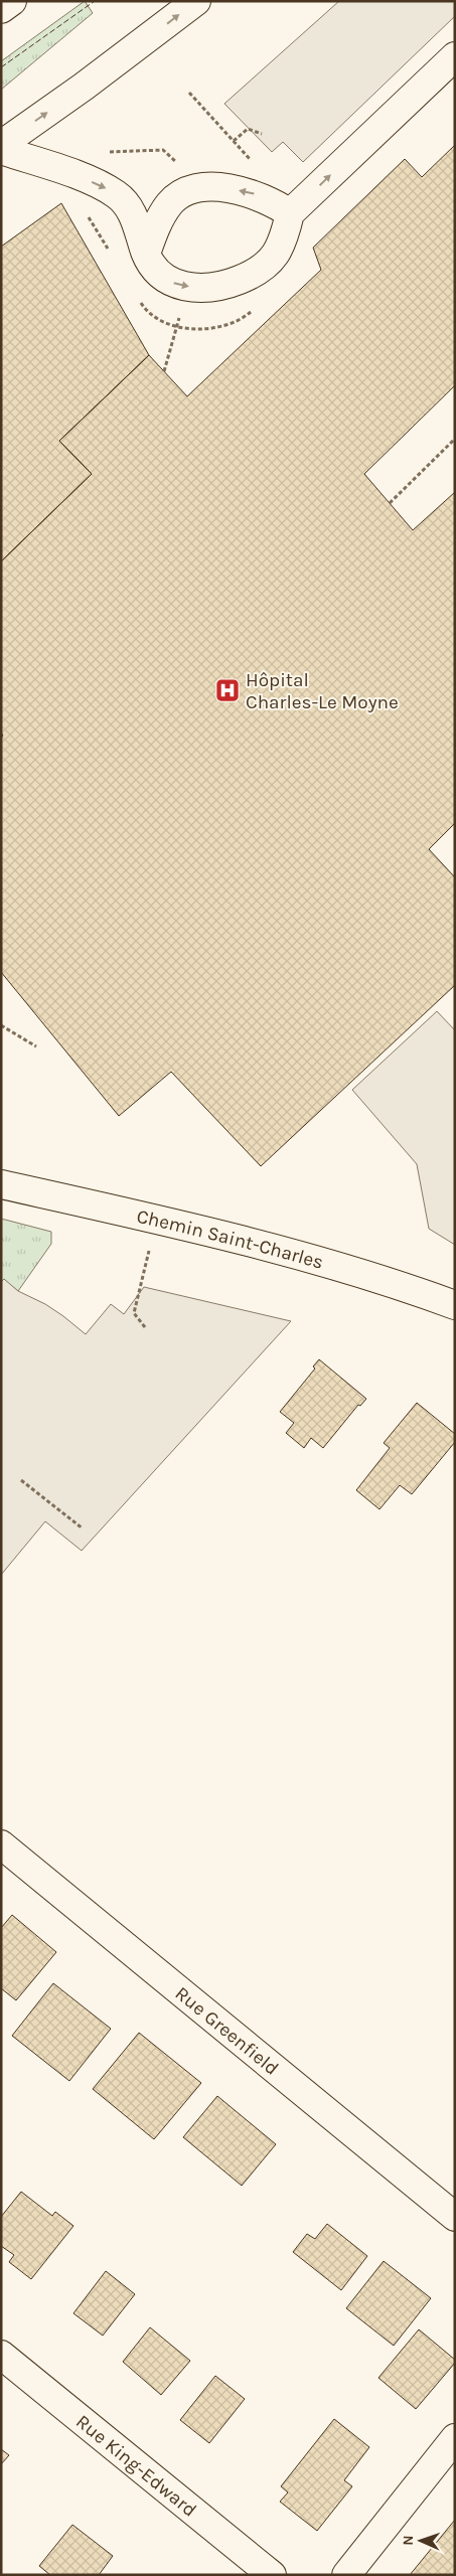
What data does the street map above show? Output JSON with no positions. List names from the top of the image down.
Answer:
{
  "streets": {
    "street": ["Chemin Saint-Charles", "Rue Greenfield", "Rue King-Edward"]
  },
  "places": {
    "hospital": ["Hôpital Charles-Le Moyne"]
  },
  "north": "left"
}
